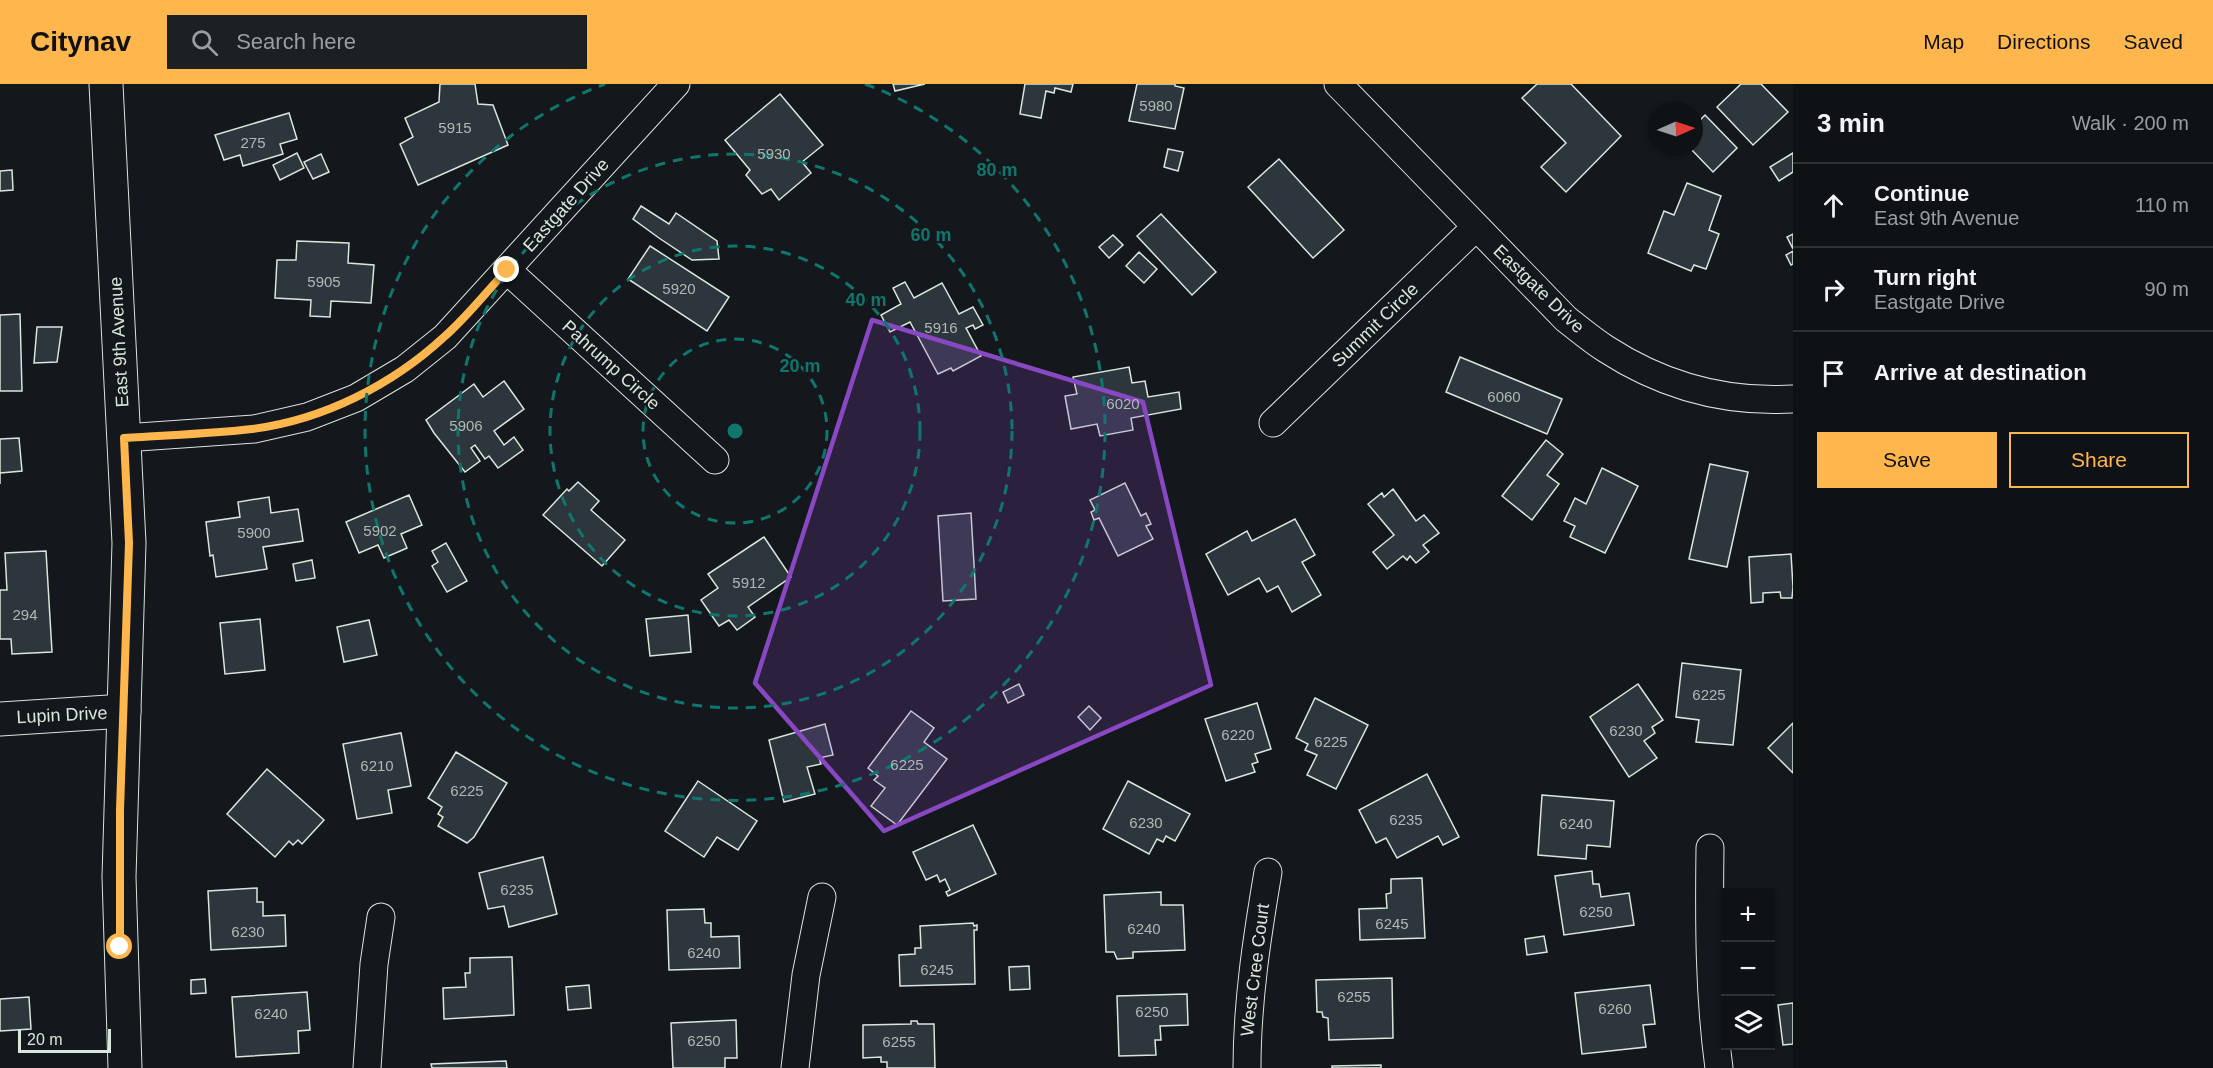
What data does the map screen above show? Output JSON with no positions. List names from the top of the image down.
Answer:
{
  "streets": {
    "street": [
      "Eastgate Drive",
      "Summit Circle",
      "East 9th Avenue",
      "Pahrump Circle",
      "Lupin Drive",
      "West Cree Court"
    ]
  },
  "crossings": [
    ["Eastgate Drive", "Summit Circle"],
    ["Eastgate Drive", "East 9th Avenue"],
    ["Eastgate Drive", "Pahrump Circle"],
    ["East 9th Avenue", "Lupin Drive"]
  ],
  "house_numbers": [
    "5980",
    "5915",
    "275",
    "5930",
    "5905",
    "5920",
    "5916",
    "6060",
    "6020",
    "5906",
    "5902",
    "5900",
    "5912",
    "294",
    "6225",
    "6230",
    "6220",
    "6225",
    "6225",
    "6210",
    "6225",
    "6235",
    "6230",
    "6240",
    "6235",
    "6250",
    "6245",
    "6240",
    "6230",
    "6240",
    "6245",
    "6255",
    "6260",
    "6250",
    "6240",
    "6250",
    "6255"
  ],
  "scale_bar": "20 m",
  "north": "right",
  "page": {
    "header": "Citynav",
    "search": "Search here",
    "nav": ["Map", "Directions", "Saved"],
    "heading": ["3 min", "Walk · 200 m"],
    "list": [
      ["Continue", "East 9th Avenue", "110 m"],
      ["Turn right", "Eastgate Drive", "90 m"],
      "Arrive at destination"
    ],
    "buttons": ["Save", "Share"],
    "map_buttons": ["+", "−"],
    "scale": "20 m"
  },
  "rings": [
    "80 m",
    "60 m",
    "40 m",
    "20 m"
  ]
}
